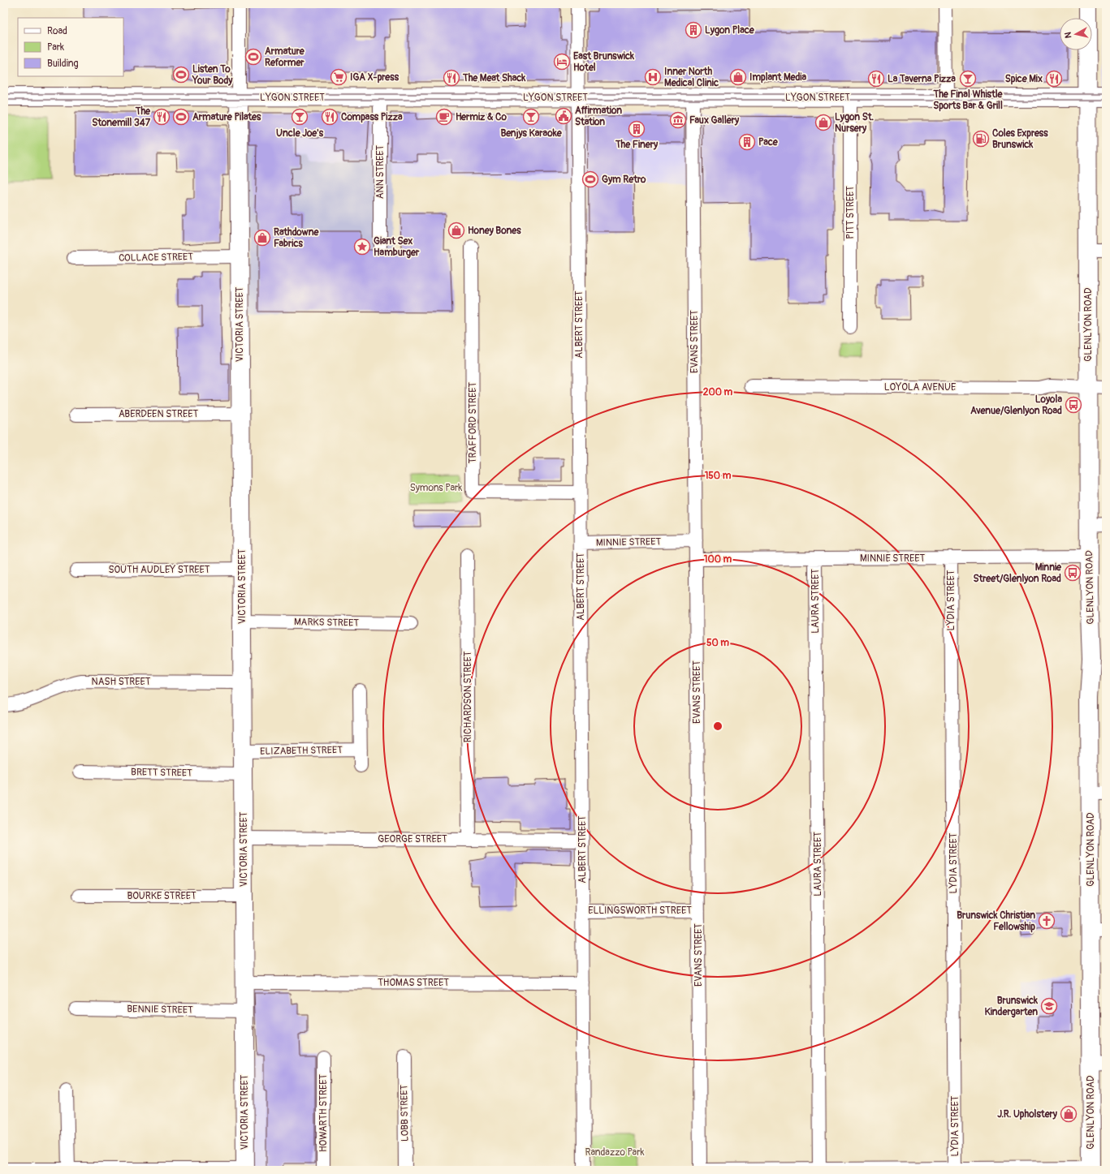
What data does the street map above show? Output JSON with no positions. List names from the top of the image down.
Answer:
{
  "streets": {
    "street": [
      "LYGON STREET",
      "ANN STREET",
      "PITT STREET",
      "COLLACE STREET",
      "VICTORIA STREET",
      "ALBERT STREET",
      "GLENLYON ROAD",
      "EVANS STREET",
      "LOYOLA AVENUE",
      "ABERDEEN STREET",
      "TRAFFORD STREET",
      "MINNIE STREET",
      "SOUTH AUDLEY STREET",
      "LYDIA STREET",
      "LAURA STREET",
      "MARKS STREET",
      "NASH STREET",
      "RICHARDSON STREET",
      "ELIZABETH STREET",
      "BRETT STREET",
      "GEORGE STREET",
      "BOURKE STREET",
      "ELLINGSWORTH STREET",
      "THOMAS STREET",
      "BENNIE STREET",
      "HOWARTH STREET",
      "LOBB STREET"
    ]
  },
  "crossings": [
    ["LYGON STREET", "ANN STREET"],
    ["LYGON STREET", "PITT STREET"],
    ["LYGON STREET", "VICTORIA STREET"],
    ["LYGON STREET", "ALBERT STREET"],
    ["LYGON STREET", "GLENLYON ROAD"],
    ["LYGON STREET", "EVANS STREET"],
    ["COLLACE STREET", "VICTORIA STREET"],
    ["VICTORIA STREET", "ABERDEEN STREET"],
    ["VICTORIA STREET", "SOUTH AUDLEY STREET"],
    ["VICTORIA STREET", "MARKS STREET"],
    ["VICTORIA STREET", "NASH STREET"],
    ["VICTORIA STREET", "ELIZABETH STREET"],
    ["VICTORIA STREET", "BRETT STREET"],
    ["VICTORIA STREET", "GEORGE STREET"],
    ["VICTORIA STREET", "BOURKE STREET"],
    ["VICTORIA STREET", "THOMAS STREET"],
    ["VICTORIA STREET", "BENNIE STREET"],
    ["ALBERT STREET", "TRAFFORD STREET"],
    ["ALBERT STREET", "MINNIE STREET"],
    ["ALBERT STREET", "GEORGE STREET"],
    ["ALBERT STREET", "ELLINGSWORTH STREET"],
    ["ALBERT STREET", "THOMAS STREET"],
    ["GLENLYON ROAD", "LOYOLA AVENUE"],
    ["GLENLYON ROAD", "MINNIE STREET"],
    ["EVANS STREET", "MINNIE STREET"],
    ["EVANS STREET", "ELLINGSWORTH STREET"],
    ["MINNIE STREET", "LYDIA STREET"],
    ["MINNIE STREET", "LAURA STREET"],
    ["RICHARDSON STREET", "GEORGE STREET"]
  ],
  "parks": ["Symons Park", "Randazzo Park"],
  "places": {
    "building": ["Lygon Place", "The Finery", "Pace"],
    "sports": [
      "Armature Reformer",
      "Listen To Your Body",
      "Armature Pilates",
      "Gym Retro"
    ],
    "hotel": ["East Brunswick Hotel"],
    "supermarket": ["IGA X-press"],
    "hospital": ["Inner North Medical Clinic"],
    "shop": [
      "Implant Media",
      "Lygon St. Nursery",
      "Honey Bones",
      "Rathdowne Fabrics",
      "J.R. Upholstery"
    ],
    "restaurant": [
      "The Meat Shack",
      "La Taverna Pizza",
      "Spice Mix",
      "The Stonemill 347",
      "Compass Pizza"
    ],
    "bar": ["The Final Whistle Sports Bar & Grill", "Uncle Joe's", "Benjys Karaoke"],
    "public building": ["Affirmation Station"],
    "cafe": ["Hermiz & Co"],
    "museum": ["Faux Gallery"],
    "fuel station": ["Coles Express Brunswick"],
    "place": ["Giant Sex Hamburger"],
    "bus stop": ["Loyola Avenue/Glenlyon Road", "Minnie Street/Glenlyon Road"],
    "church": ["Brunswick Christian Fellowship"],
    "school or university": ["Brunswick Kindergarten"]
  },
  "legend": ["Road", "Park", "Building"],
  "north": "left",
  "rings": [
    "200 m",
    "150 m",
    "100 m",
    "50 m"
  ]
}
